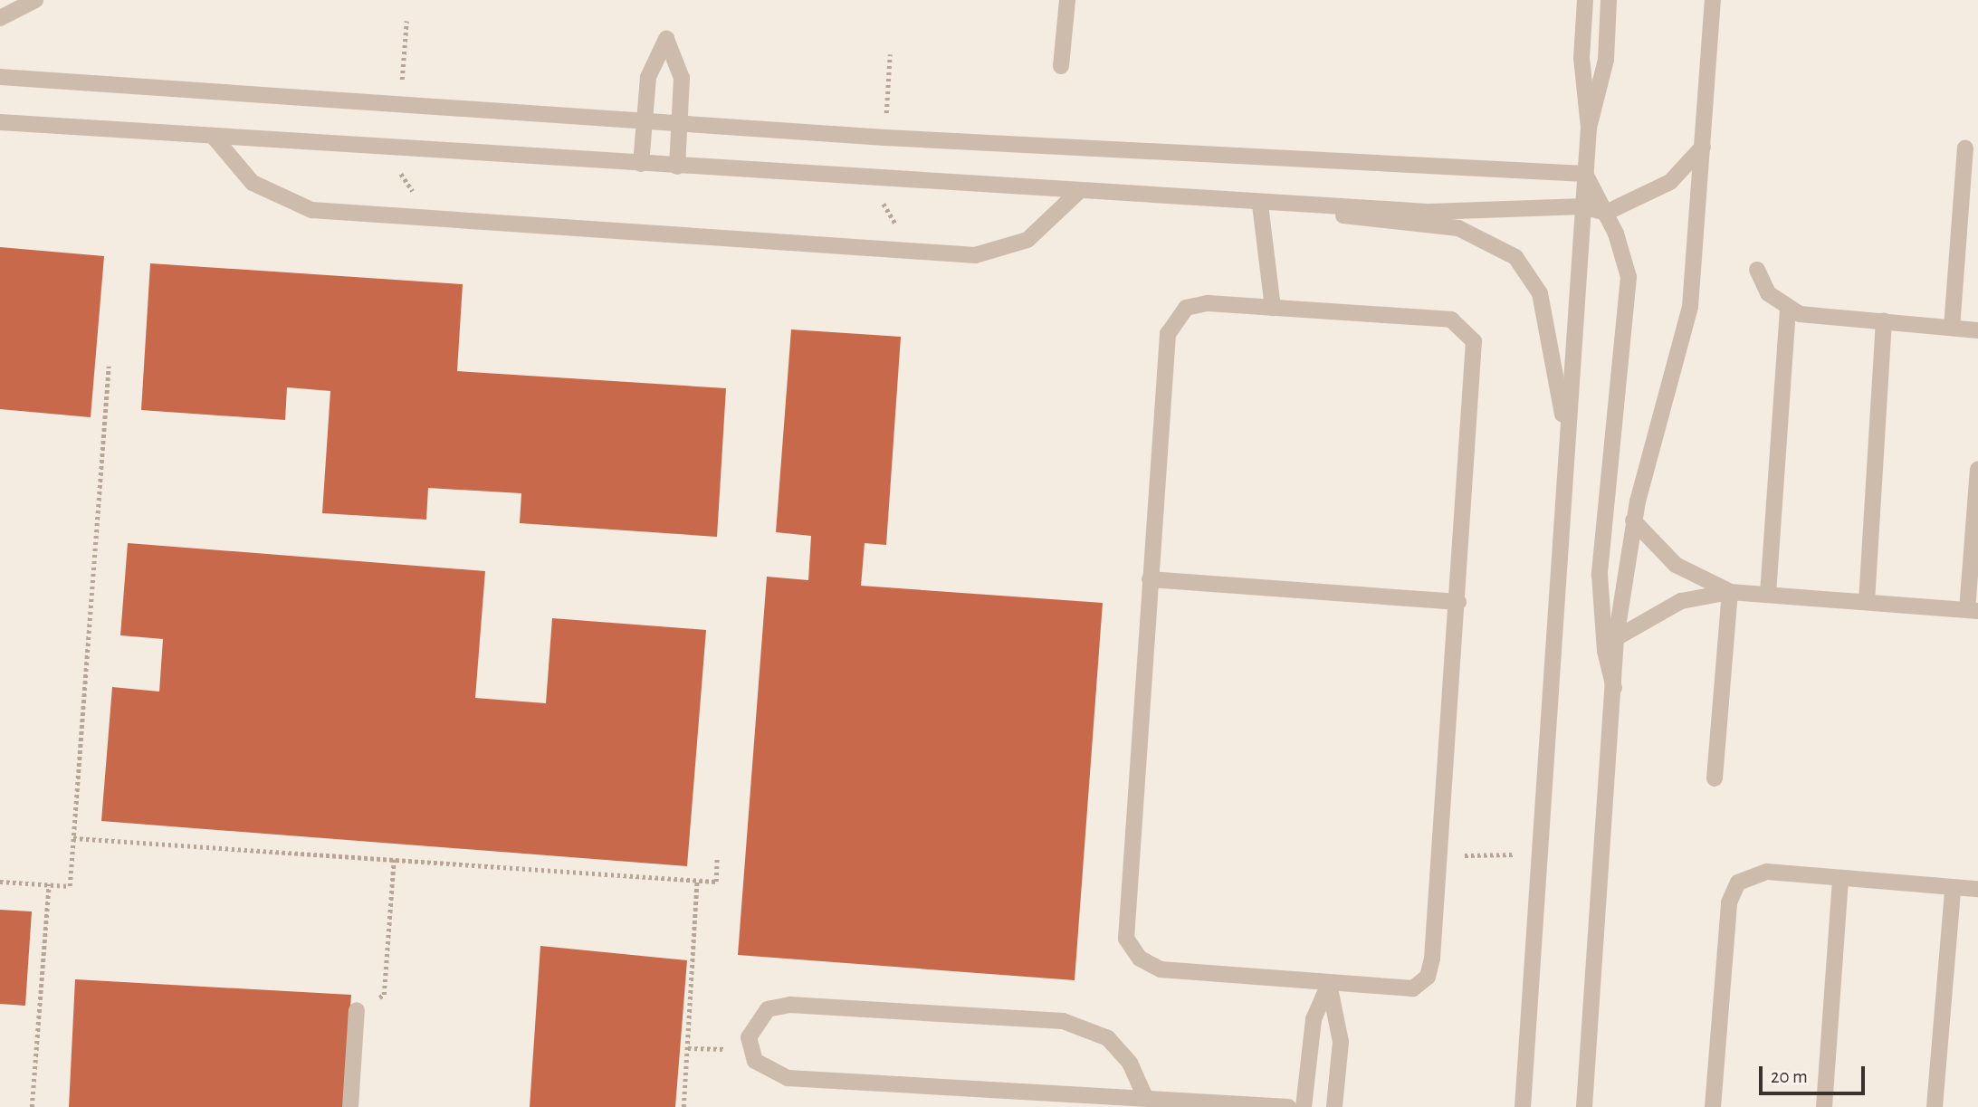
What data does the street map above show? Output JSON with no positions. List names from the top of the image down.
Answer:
{
  "scale_bar": "20 m"
}
